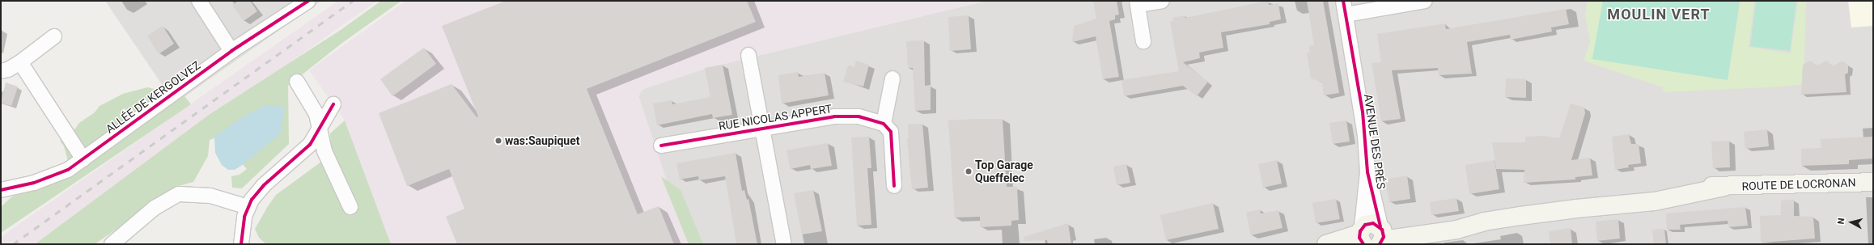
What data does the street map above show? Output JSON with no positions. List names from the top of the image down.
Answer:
{
  "streets": {
    "main road": ["ROUTE DE LOCRONAN"],
    "street": ["ALLÉE DE KERGOLVEZ", "RUE NICOLAS APPERT", "AVENUE DES PRÉS"]
  },
  "crossings": [
    ["AVENUE DES PRÉS", "ROUTE DE LOCRONAN"]
  ],
  "districts": ["MOULIN VERT"],
  "places": ["was:Saupiquet", "Top Garage Queffelec"],
  "north": "left"
}
